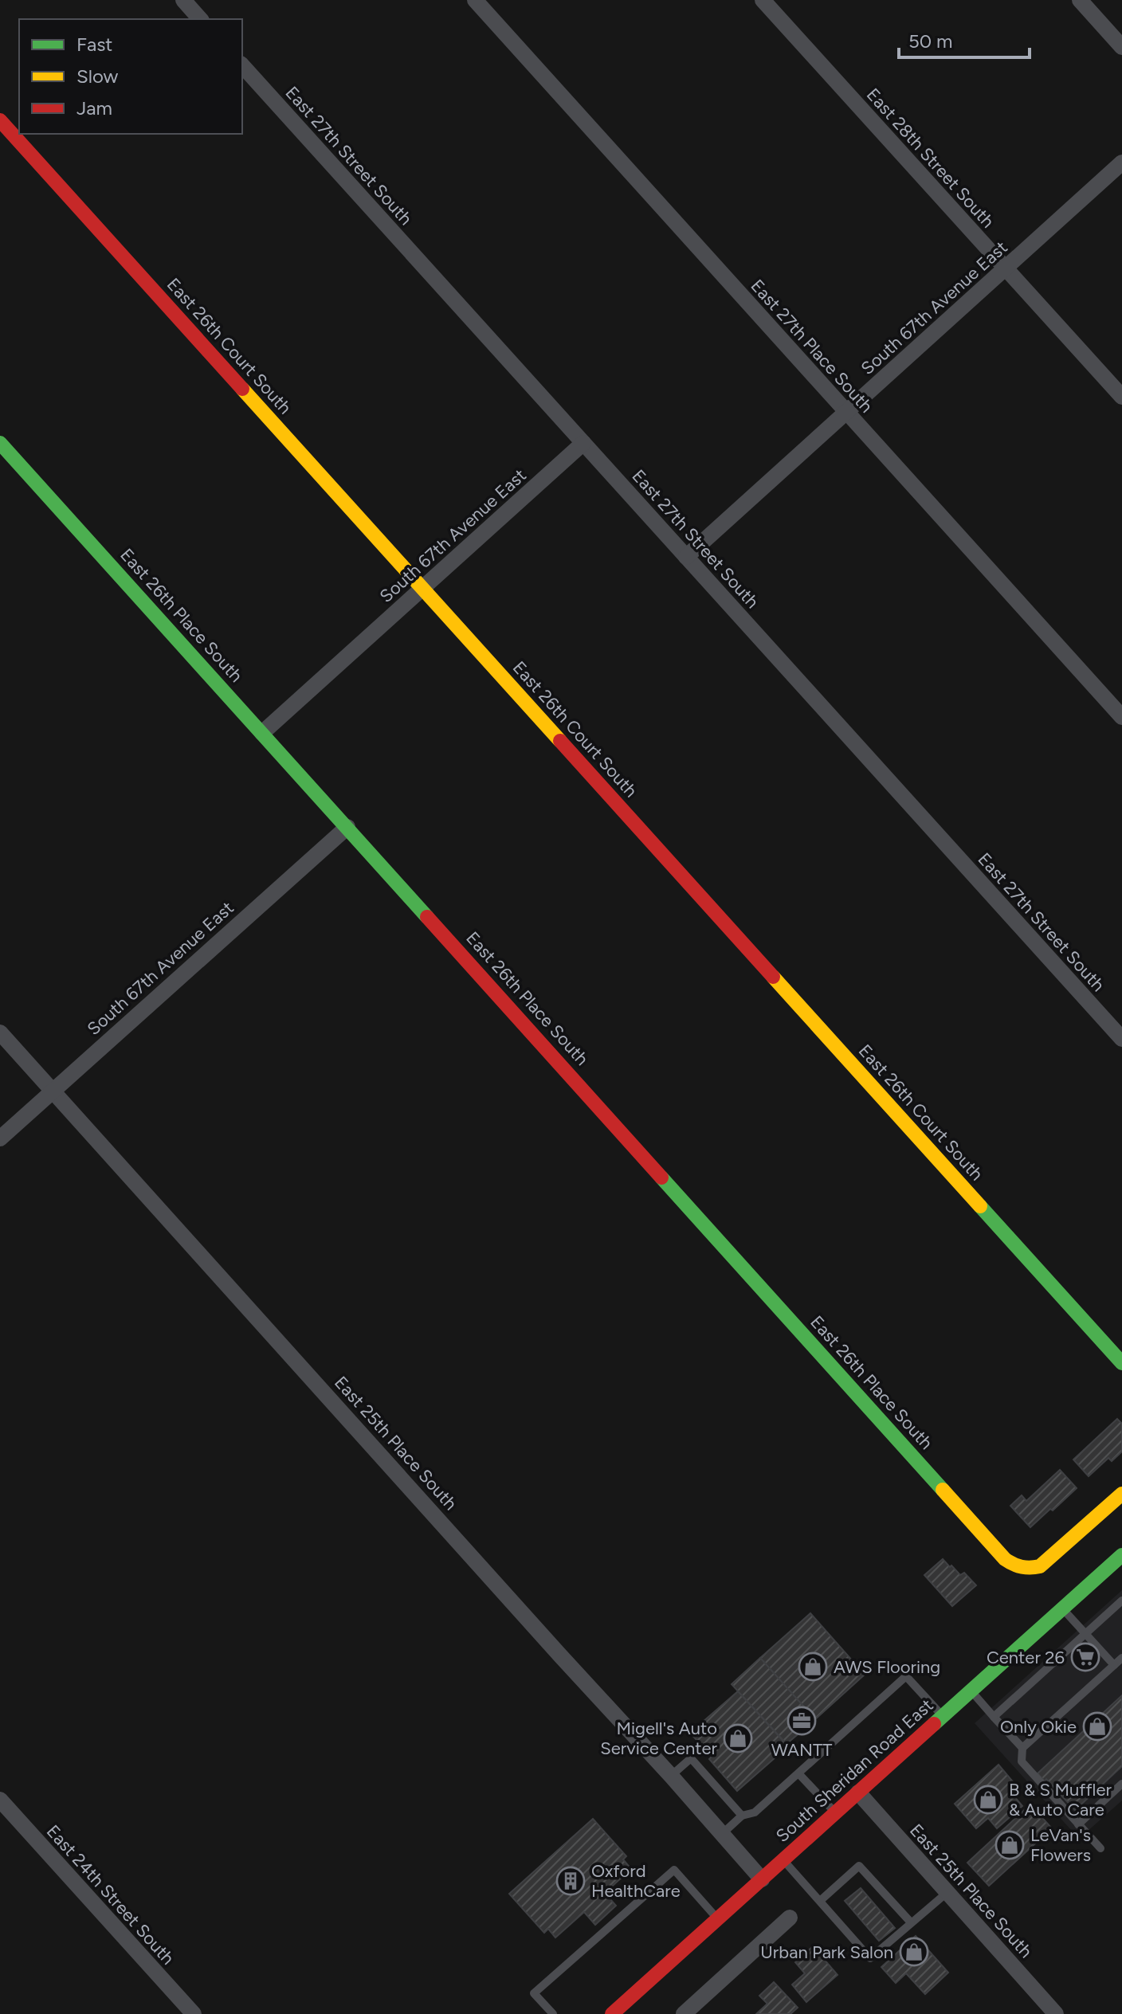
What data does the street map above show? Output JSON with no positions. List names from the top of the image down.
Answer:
{
  "streets": {
    "street": [
      "East 27th Street South",
      "East 28th Street South",
      "South 67th Avenue East",
      "East 26th Court South",
      "East 27th Place South",
      "East 26th Place South",
      "East 25th Place South",
      "South Sheridan Road East",
      "East 24th Street South"
    ]
  },
  "crossings": [
    ["East 27th Street South", "South 67th Avenue East"],
    ["East 28th Street South", "South 67th Avenue East"],
    ["South 67th Avenue East", "East 26th Court South"],
    ["South 67th Avenue East", "East 27th Place South"],
    ["South 67th Avenue East", "East 26th Place South"],
    ["South 67th Avenue East", "East 25th Place South"],
    ["East 25th Place South", "South Sheridan Road East"]
  ],
  "places": {
    "supermarket": ["Center 26"],
    "shop": [
      "AWS Flooring",
      "Only Okie",
      "Migell's Auto Service Center",
      "B & S Muffler & Auto Care",
      "LeVan's Flowers",
      "Urban Park Salon"
    ],
    "office": ["WANTT"],
    "building": ["Oxford HealthCare"]
  },
  "legend": ["Fast", "Slow", "Jam"],
  "scale_bar": "50 m"
}
